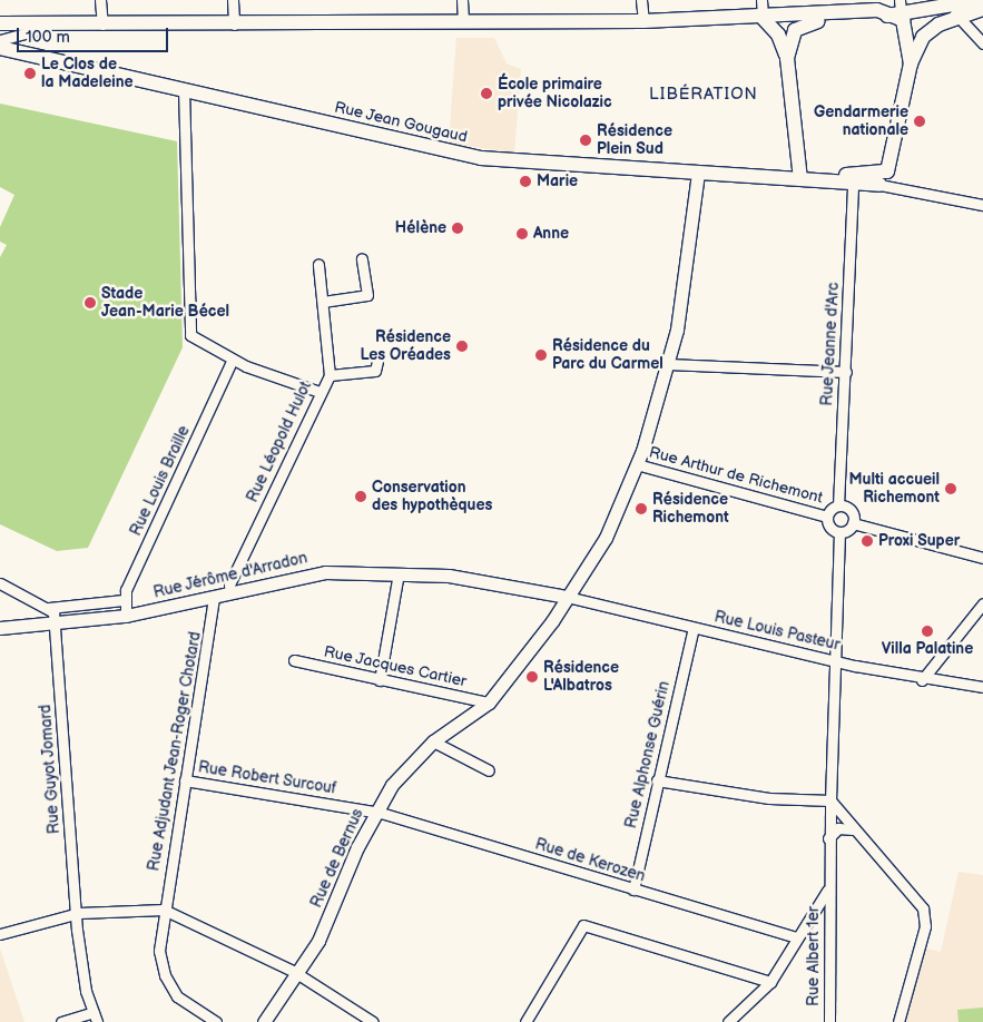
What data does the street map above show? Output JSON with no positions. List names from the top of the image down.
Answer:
{
  "streets": {
    "main road": ["Rue Jean Gougaud"],
    "street": [
      "Rue Jeanne d'Arc",
      "Rue Léopold Hulot",
      "Rue Arthur de Richemont",
      "Rue Louis Braille",
      "Rue Jérôme d'Arradon",
      "Rue Louis Pasteur",
      "Rue Jacques Cartier",
      "Rue Adjudant Jean-Roger Chotard",
      "Rue Alphonse Guérin",
      "Rue Guyot Jomard",
      "Rue Robert Surcouf",
      "Rue de Bernus",
      "Rue de Kerozen",
      "Rue Albert 1er"
    ]
  },
  "crossings": [
    ["Rue Jean Gougaud", "Rue de Bernus"],
    ["Rue Jeanne d'Arc", "Rue Arthur de Richemont"],
    ["Rue Léopold Hulot", "Rue Jérôme d'Arradon"],
    ["Rue Arthur de Richemont", "Rue de Bernus"],
    ["Rue Jérôme d'Arradon", "Rue Louis Pasteur"],
    ["Rue Jérôme d'Arradon", "Rue Adjudant Jean-Roger Chotard"],
    ["Rue Jérôme d'Arradon", "Rue Guyot Jomard"],
    ["Rue Jérôme d'Arradon", "Rue de Bernus"],
    ["Rue Louis Pasteur", "Rue Alphonse Guérin"],
    ["Rue Louis Pasteur", "Rue de Bernus"],
    ["Rue Jacques Cartier", "Rue de Bernus"],
    ["Rue Adjudant Jean-Roger Chotard", "Rue Robert Surcouf"],
    ["Rue Alphonse Guérin", "Rue de Kerozen"],
    ["Rue Robert Surcouf", "Rue de Bernus"],
    ["Rue Robert Surcouf", "Rue de Kerozen"],
    ["Rue de Bernus", "Rue de Kerozen"],
    ["Rue de Kerozen", "Rue Albert 1er"]
  ],
  "districts": ["LIBÉRATION"],
  "places": [
    "Le Clos de la Madeleine",
    "École primaire privée Nicolazic",
    "Gendarmerie nationale",
    "Résidence Plein Sud",
    "Marie",
    "Hélène",
    "Anne",
    "Stade Jean-Marie Bécel",
    "Résidence Les Oréades",
    "Résidence du Parc du Carmel",
    "Multi accueil Richemont",
    "Conservation des hypothèques",
    "Résidence Richemont",
    "Proxi Super",
    "Villa Palatine",
    "Résidence L'Albatros"
  ],
  "scale_bar": "100 m"
}
